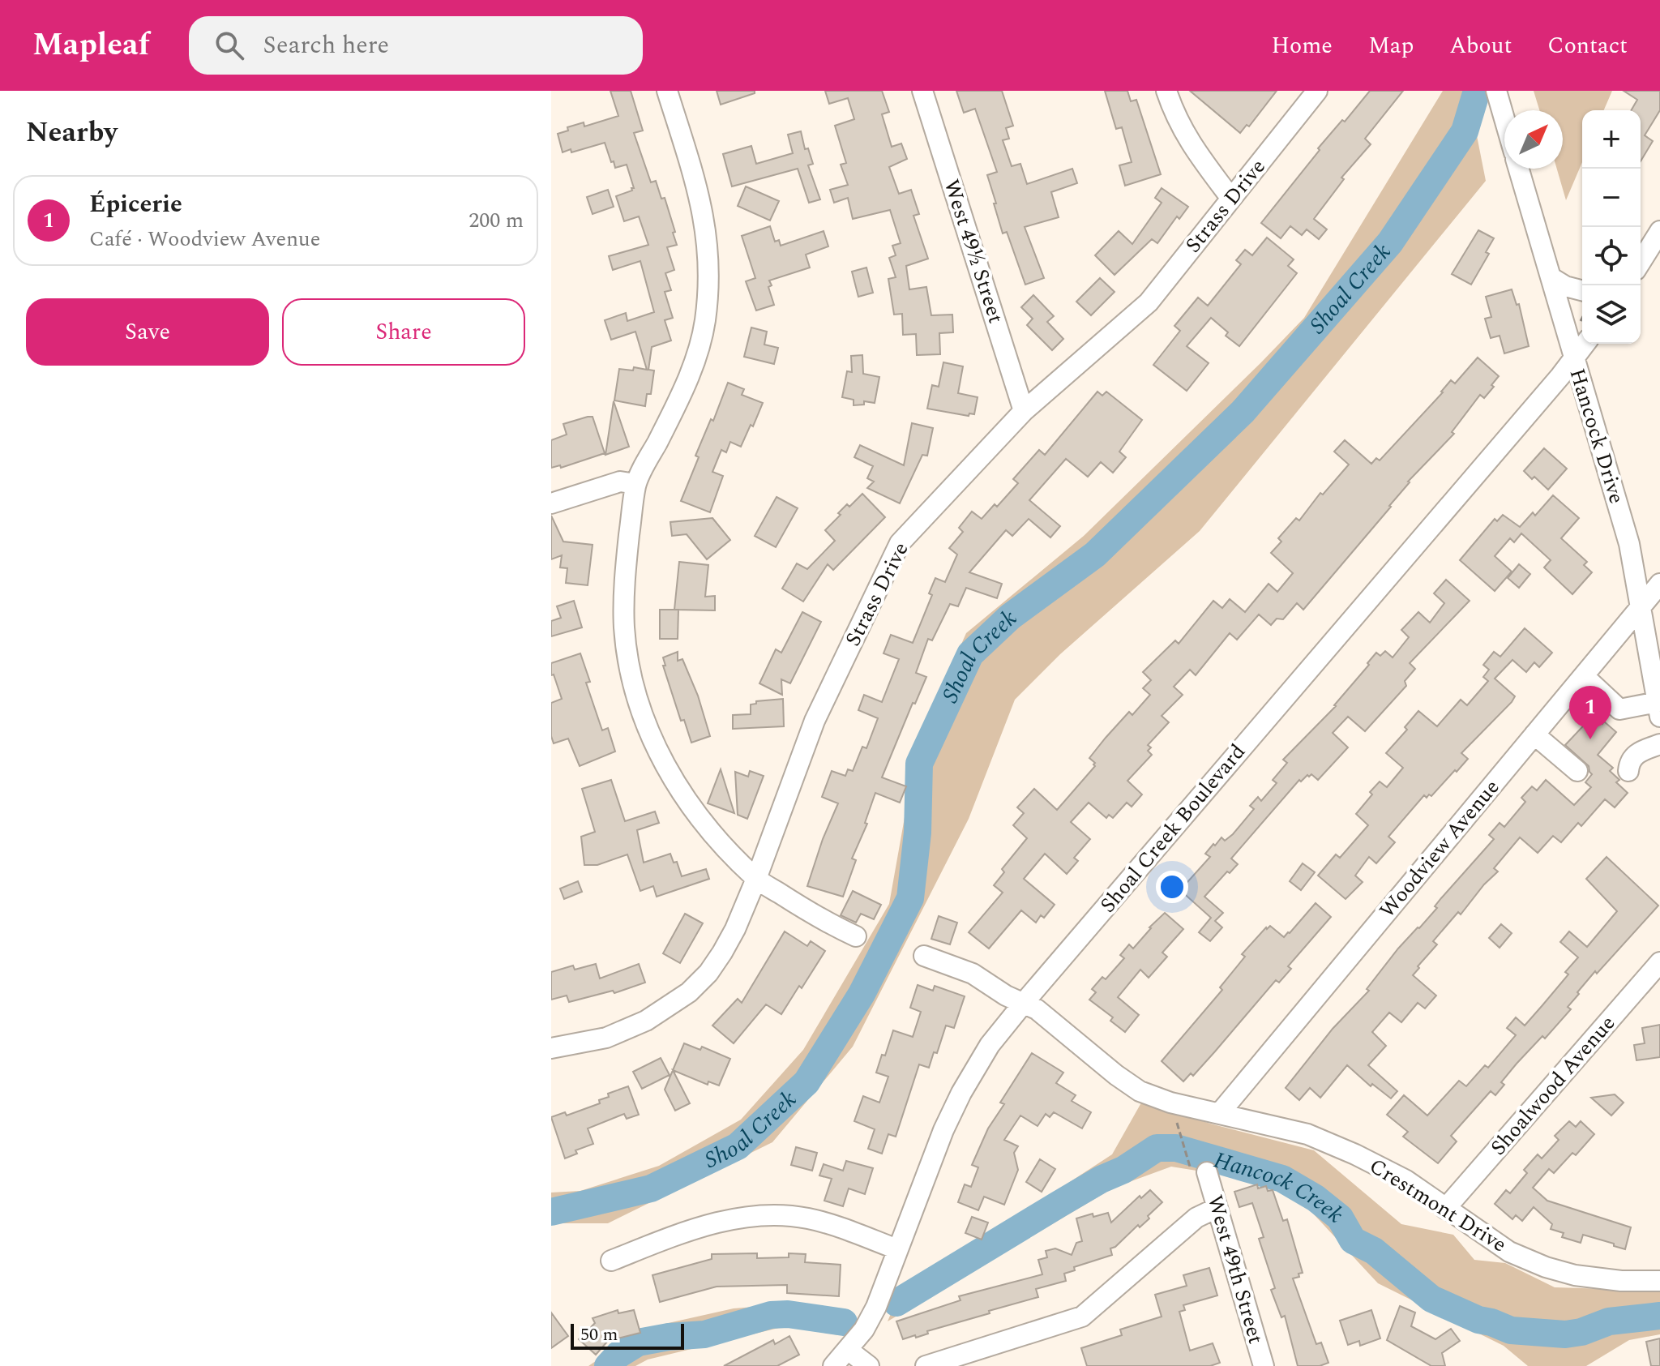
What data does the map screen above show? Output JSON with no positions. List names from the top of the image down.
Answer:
{
  "streets": {
    "street": [
      "Strass Drive",
      "West 49½ Street",
      "Hancock Drive",
      "Shoal Creek Boulevard",
      "Woodview Avenue",
      "Shoalwood Avenue",
      "Crestmont Drive",
      "West 49th Street"
    ]
  },
  "crossings": [
    ["Strass Drive", "West 49½ Street"],
    ["Hancock Drive", "Shoal Creek Boulevard"],
    ["Hancock Drive", "Woodview Avenue"],
    ["Woodview Avenue", "Crestmont Drive"],
    ["Shoalwood Avenue", "Crestmont Drive"]
  ],
  "water": ["Shoal Creek", "Hancock Creek"],
  "scale_bar": "50 m",
  "north": "top right",
  "page": {
    "header": "Mapleaf",
    "search": "Search here",
    "nav": [
      "Home",
      "Map",
      "About",
      "Contact"
    ],
    "heading": "Nearby",
    "map_buttons": ["+", "−"],
    "list": [
      {
        "mark": "1",
        "name": "Épicerie",
        "note": "Café · Woodview Avenue",
        "value": "200 m"
      }
    ],
    "buttons": ["Save", "Share"],
    "pins": "1",
    "scale": "50 m"
  }
}
